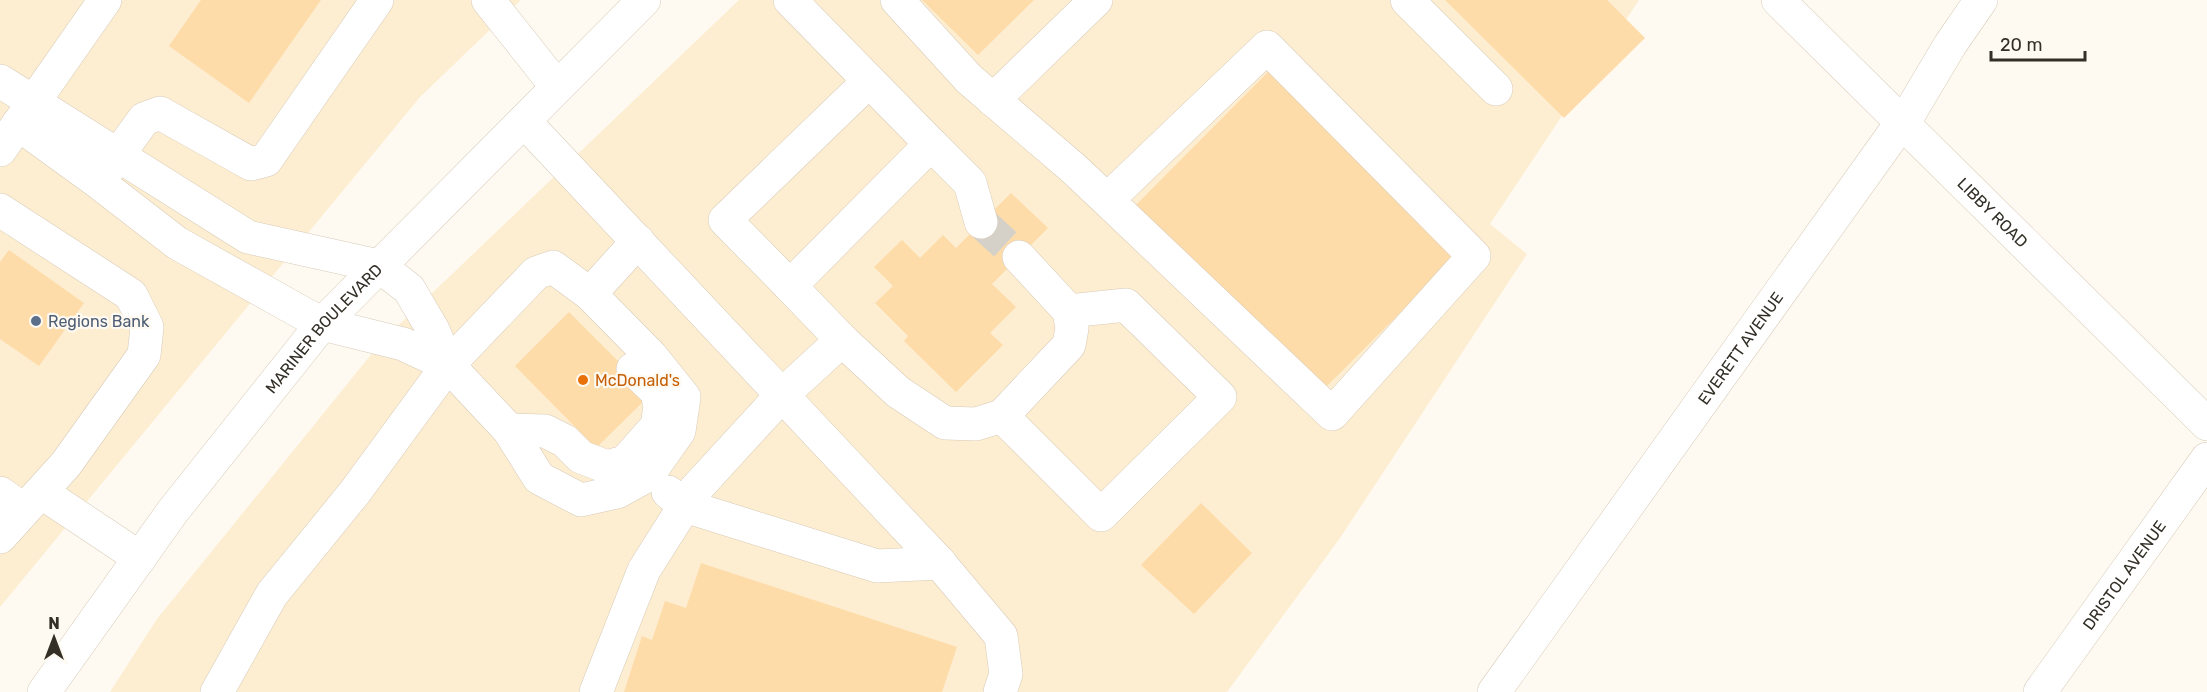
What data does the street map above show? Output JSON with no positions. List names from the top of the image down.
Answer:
{
  "streets": {
    "street": [
      "LIBBY ROAD",
      "MARINER BOULEVARD",
      "EVERETT AVENUE",
      "DRISTOL AVENUE"
    ]
  },
  "crossings": [
    ["LIBBY ROAD", "EVERETT AVENUE"]
  ],
  "places": ["Regions Bank", "McDonald's"],
  "scale_bar": "20 m",
  "north": "top"
}
